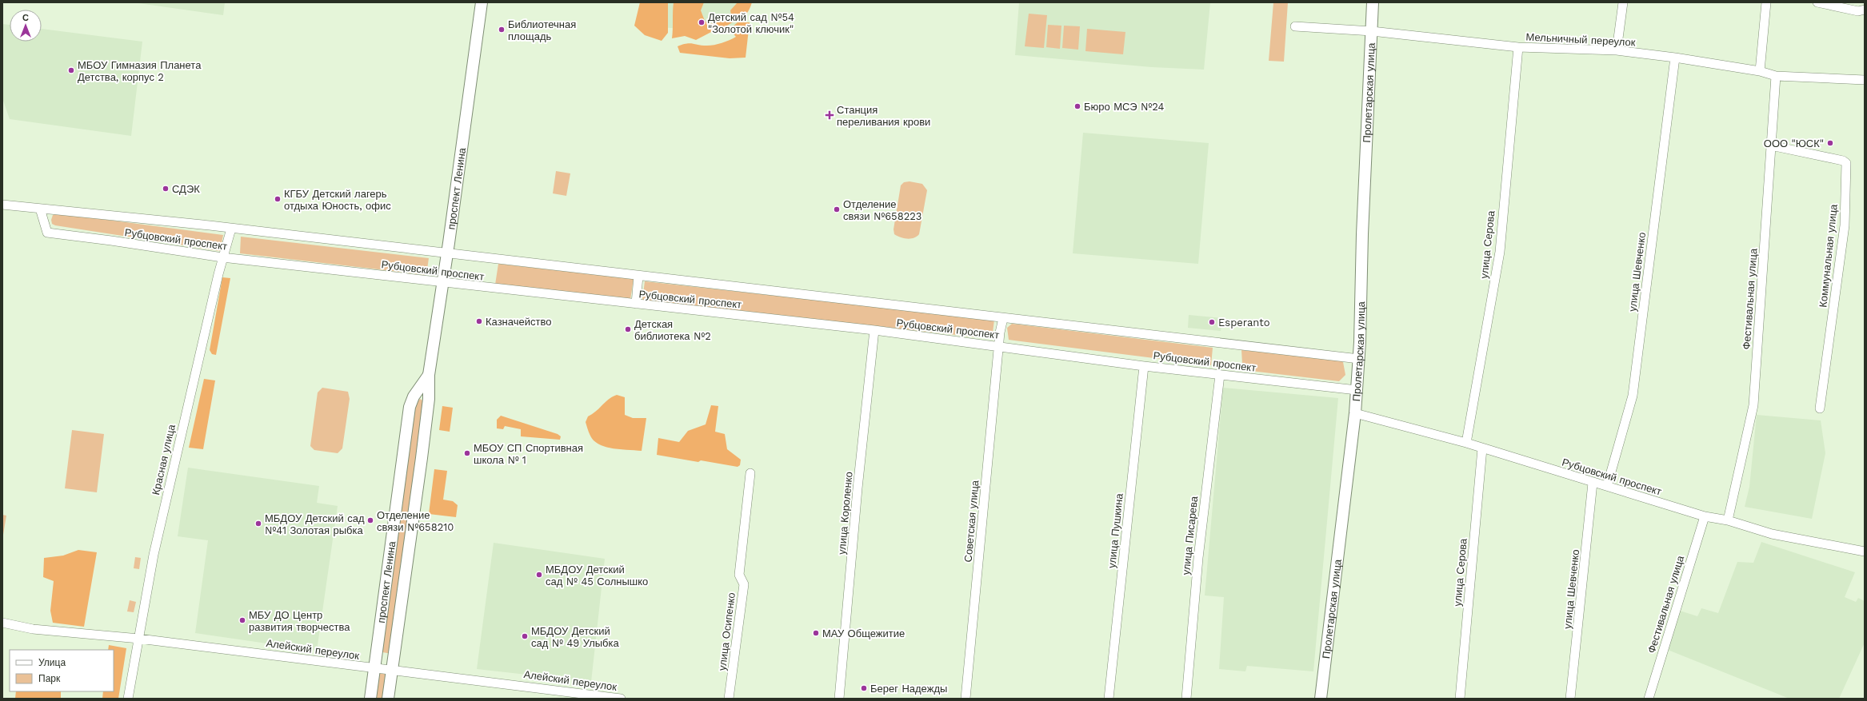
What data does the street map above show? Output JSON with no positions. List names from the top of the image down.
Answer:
{
  "streets": {
    "main road": ["Пролетарская улица", "проспект Ленина"],
    "street": [
      "Мельничный переулок",
      "Рубцовский проспект",
      "улица Серова",
      "Коммунальная улица",
      "улица Шевченко",
      "Фестивальная улица",
      "Красная улица",
      "улица Короленко",
      "Советская улица",
      "улица Пушкина",
      "улица Писарева",
      "улица Осипенко",
      "Алейский переулок"
    ]
  },
  "crossings": [
    ["Мельничный переулок", "Пролетарская улица"],
    ["Мельничный переулок", "улица Серова"],
    ["Мельничный переулок", "улица Шевченко"],
    ["Мельничный переулок", "Фестивальная улица"],
    ["Пролетарская улица", "Рубцовский проспект"],
    ["проспект Ленина", "Рубцовский проспект"],
    ["проспект Ленина", "Алейский переулок"],
    ["Рубцовский проспект", "улица Серова"],
    ["Рубцовский проспект", "улица Шевченко"],
    ["Рубцовский проспект", "Фестивальная улица"],
    ["Рубцовский проспект", "Красная улица"],
    ["Рубцовский проспект", "улица Короленко"],
    ["Рубцовский проспект", "Советская улица"],
    ["Рубцовский проспект", "улица Пушкина"],
    ["Рубцовский проспект", "улица Писарева"],
    ["Коммунальная улица", "Фестивальная улица"],
    ["Красная улица", "Алейский переулок"]
  ],
  "places": {
    "other": [
      "Детский сад №54 \"Золотой ключик\"",
      "Библиотечная площадь",
      "МБОУ Гимназия Планета Детства, корпус 2",
      "Бюро МСЭ №24",
      "ООО \"ЮСК\"",
      "СДЭК",
      "КГБУ Детский лагерь отдыха Юность, офис",
      "Отделение связи №658223",
      "Казначейство",
      "Esperanto",
      "Детская библиотека №2",
      "МБОУ СП Спортивная школа № 1",
      "Отделение связи №658210",
      "МБДОУ Детский сад №41 Золотая рыбка",
      "МБДОУ Детский сад № 45 Солнышко",
      "МБУ ДО Центр развития творчества",
      "МАУ Общежитие",
      "МБДОУ Детский сад № 49 Улыбка",
      "Берег Надежды"
    ],
    "health": ["Станция переливания крови"]
  },
  "legend": ["Улица", "Парк"],
  "north": "top"
}
